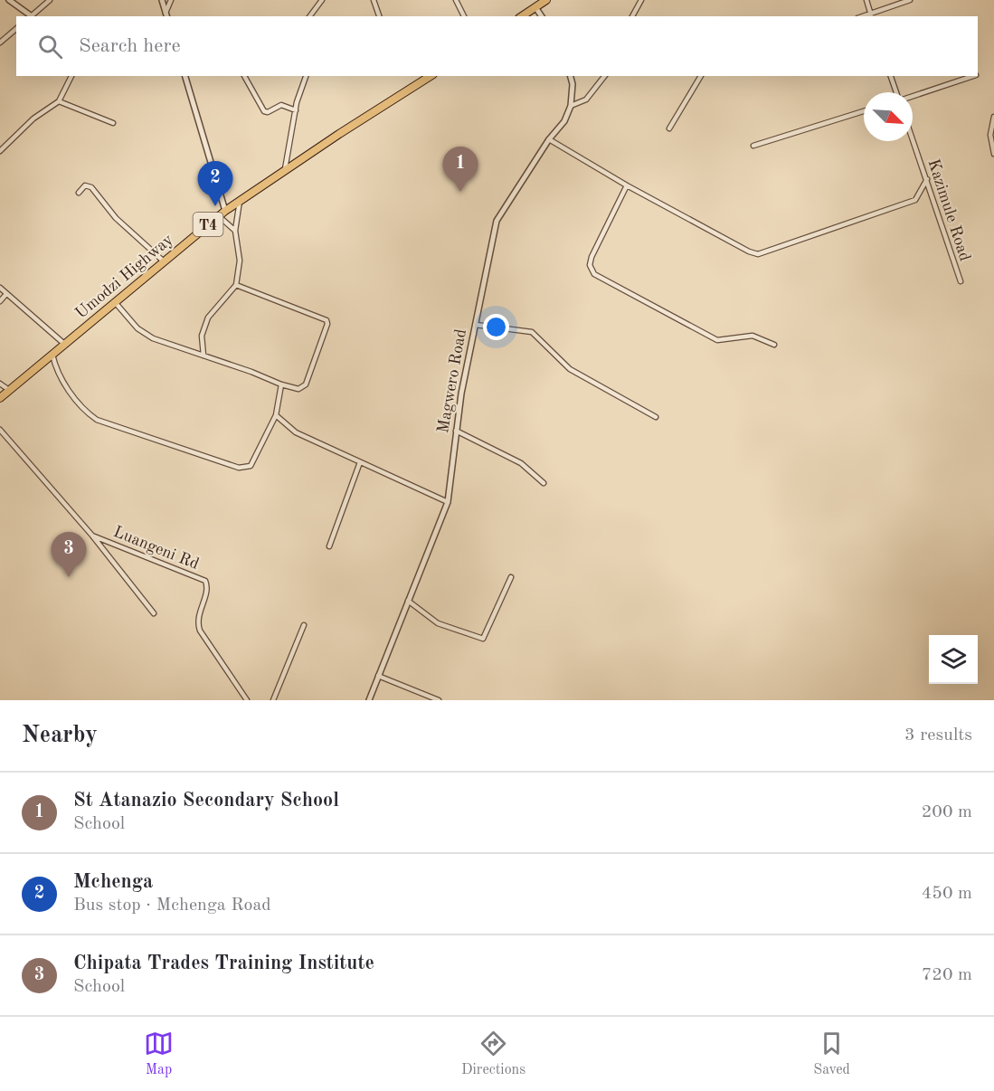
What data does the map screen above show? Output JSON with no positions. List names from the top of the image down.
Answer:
{
  "streets": {
    "highway": ["T4", "Umodzi Highway"],
    "street": ["Kazimule Road", "Magwero Road", "Luangeni Rd"]
  },
  "north": "bottom right",
  "page": {
    "search": "Search here",
    "pins": ["1", "2", "3"],
    "heading": ["Nearby", "3 results"],
    "list": [
      {
        "mark": "1",
        "name": "St Atanazio Secondary School",
        "note": "School",
        "value": "200 m"
      },
      {
        "mark": "2",
        "name": "Mchenga",
        "note": "Bus stop · Mchenga Road",
        "value": "450 m"
      },
      {
        "mark": "3",
        "name": "Chipata Trades Training Institute",
        "note": "School",
        "value": "720 m"
      }
    ],
    "nav": ["Map", "Directions", "Saved"]
  }
}
